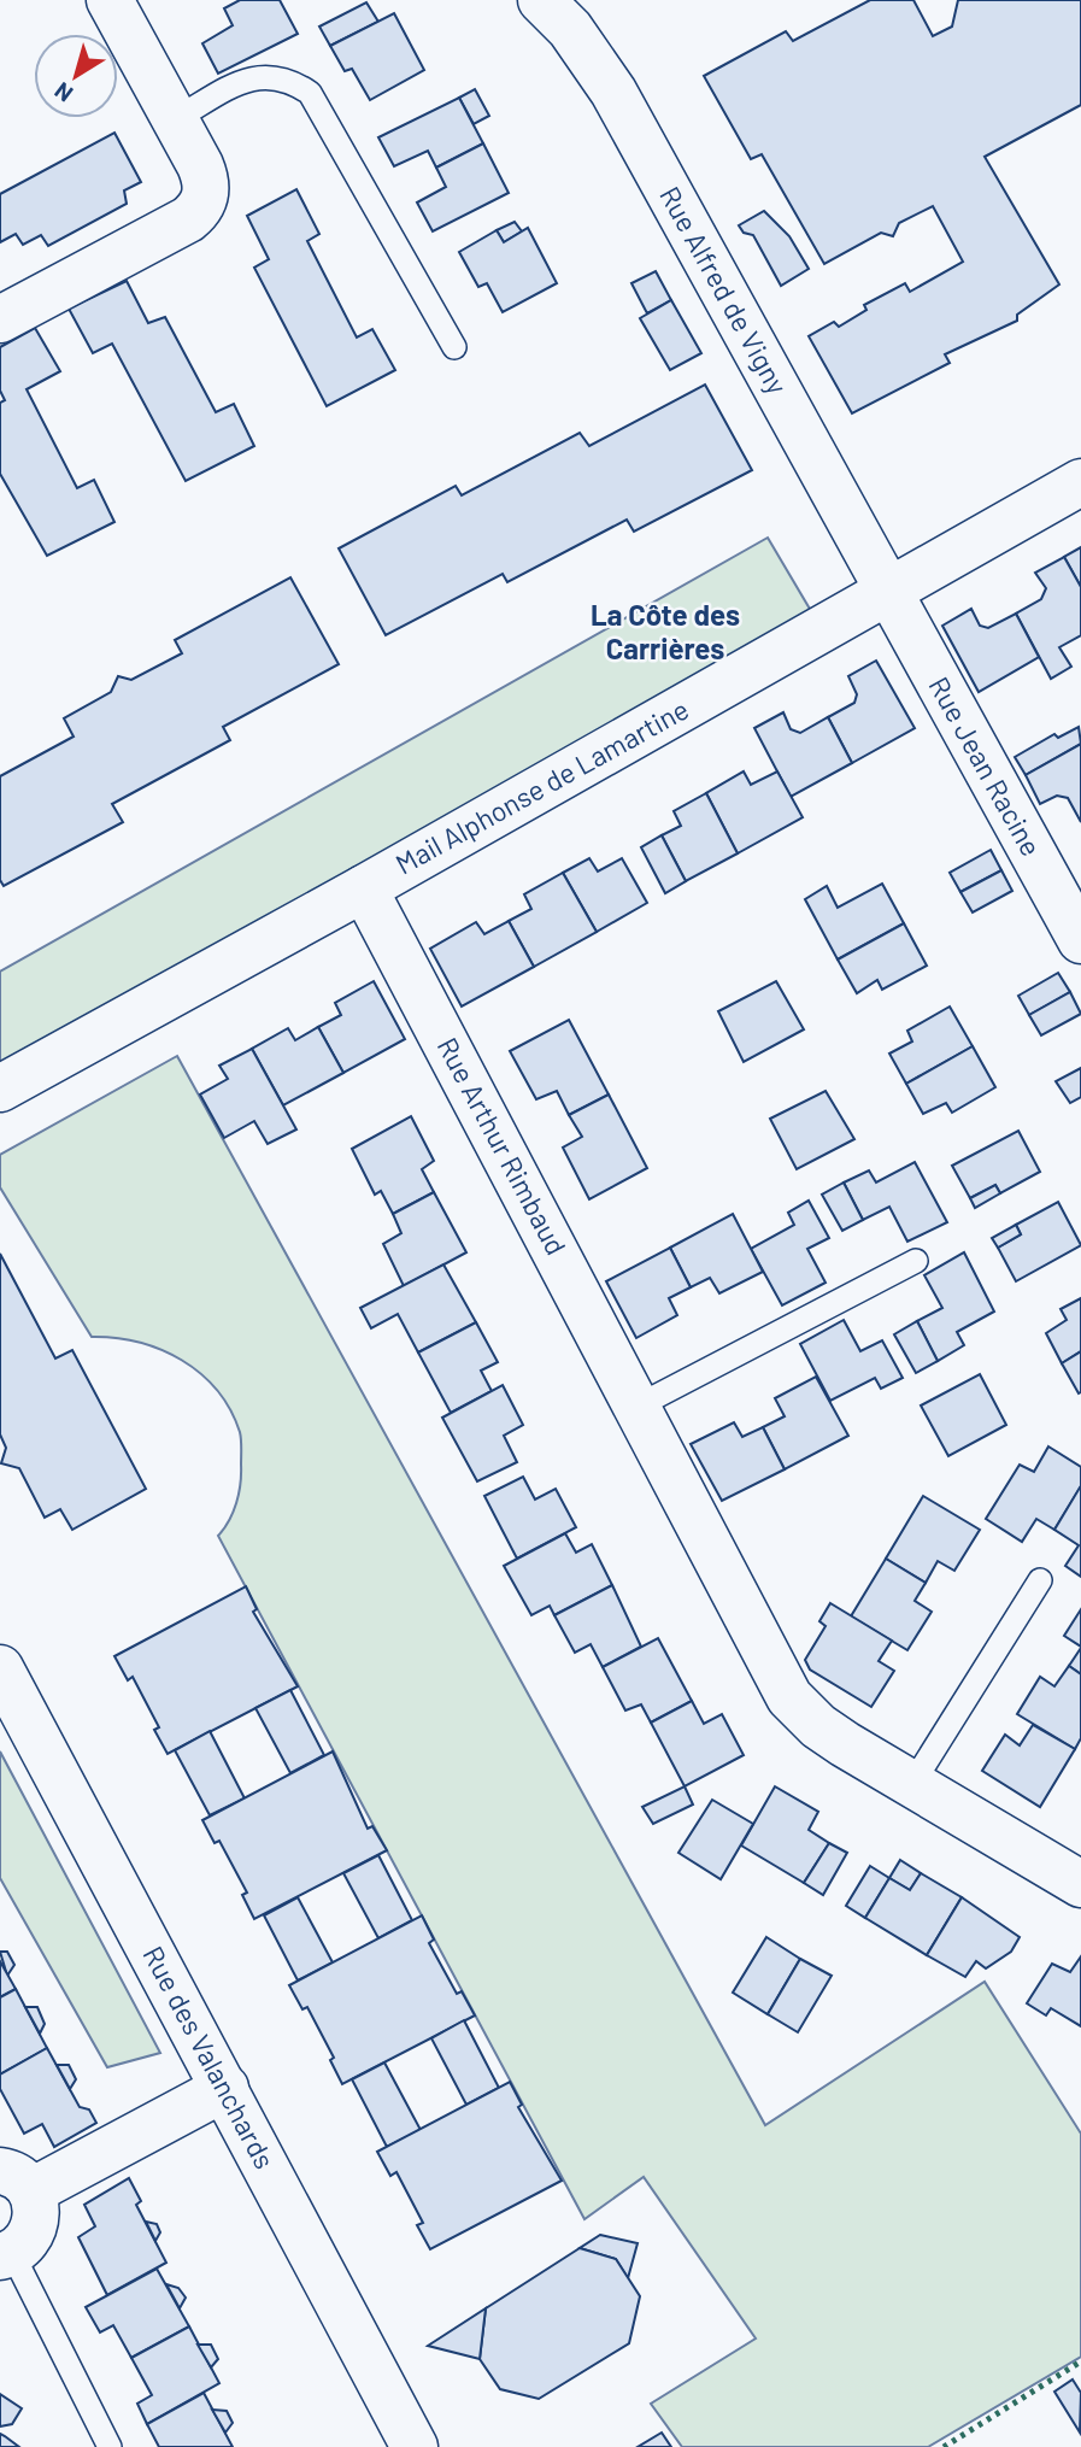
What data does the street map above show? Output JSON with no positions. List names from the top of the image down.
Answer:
{
  "streets": {
    "street": [
      "Rue Alfred de Vigny",
      "Rue Jean Racine",
      "Mail Alphonse de Lamartine",
      "Rue Arthur Rimbaud",
      "Rue des Valanchards"
    ]
  },
  "crossings": [
    ["Rue Alfred de Vigny", "Rue Jean Racine"],
    ["Rue Alfred de Vigny", "Mail Alphonse de Lamartine"],
    ["Rue Jean Racine", "Mail Alphonse de Lamartine"],
    ["Mail Alphonse de Lamartine", "Rue Arthur Rimbaud"]
  ],
  "districts": ["La Côte des Carrières"],
  "north": "bottom left"
}
